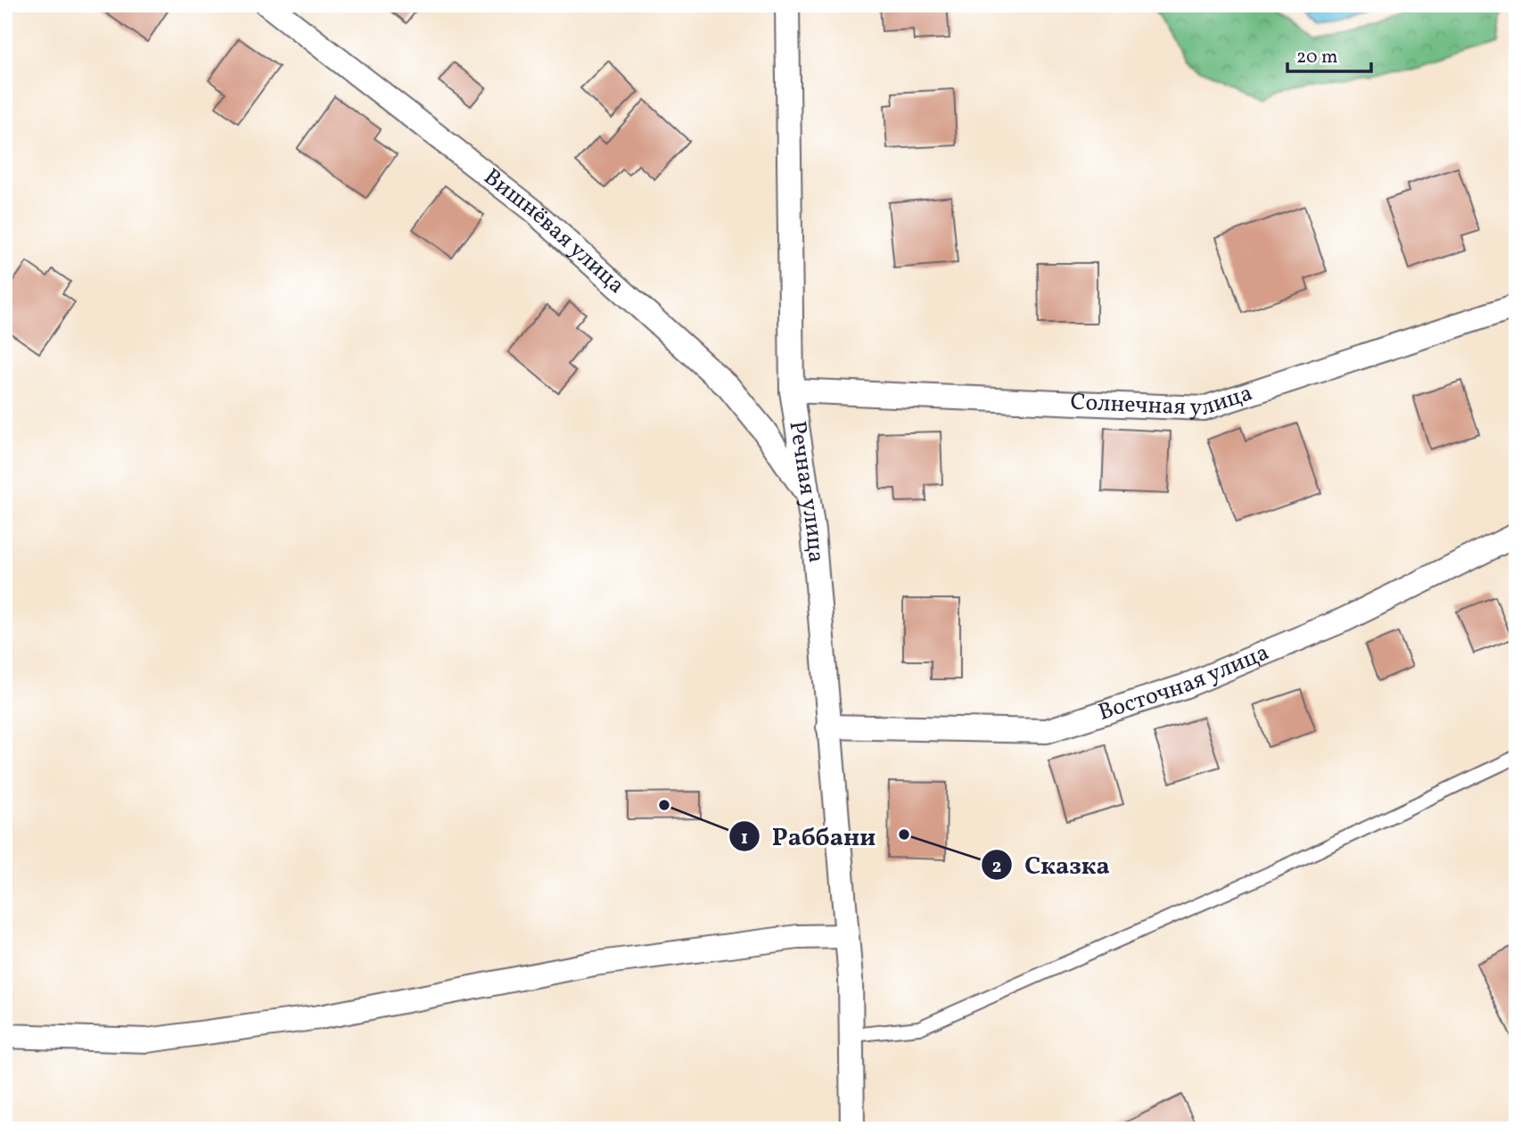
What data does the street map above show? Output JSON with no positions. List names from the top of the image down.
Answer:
{
  "streets": {
    "street": [
      "Вишнёвая улица",
      "Солнечная улица",
      "Речная улица",
      "Восточная улица"
    ]
  },
  "crossings": [
    ["Вишнёвая улица", "Речная улица"],
    ["Солнечная улица", "Речная улица"],
    ["Речная улица", "Восточная улица"]
  ],
  "places": ["Раббани", "Сказка"],
  "scale_bar": "20 m"
}
